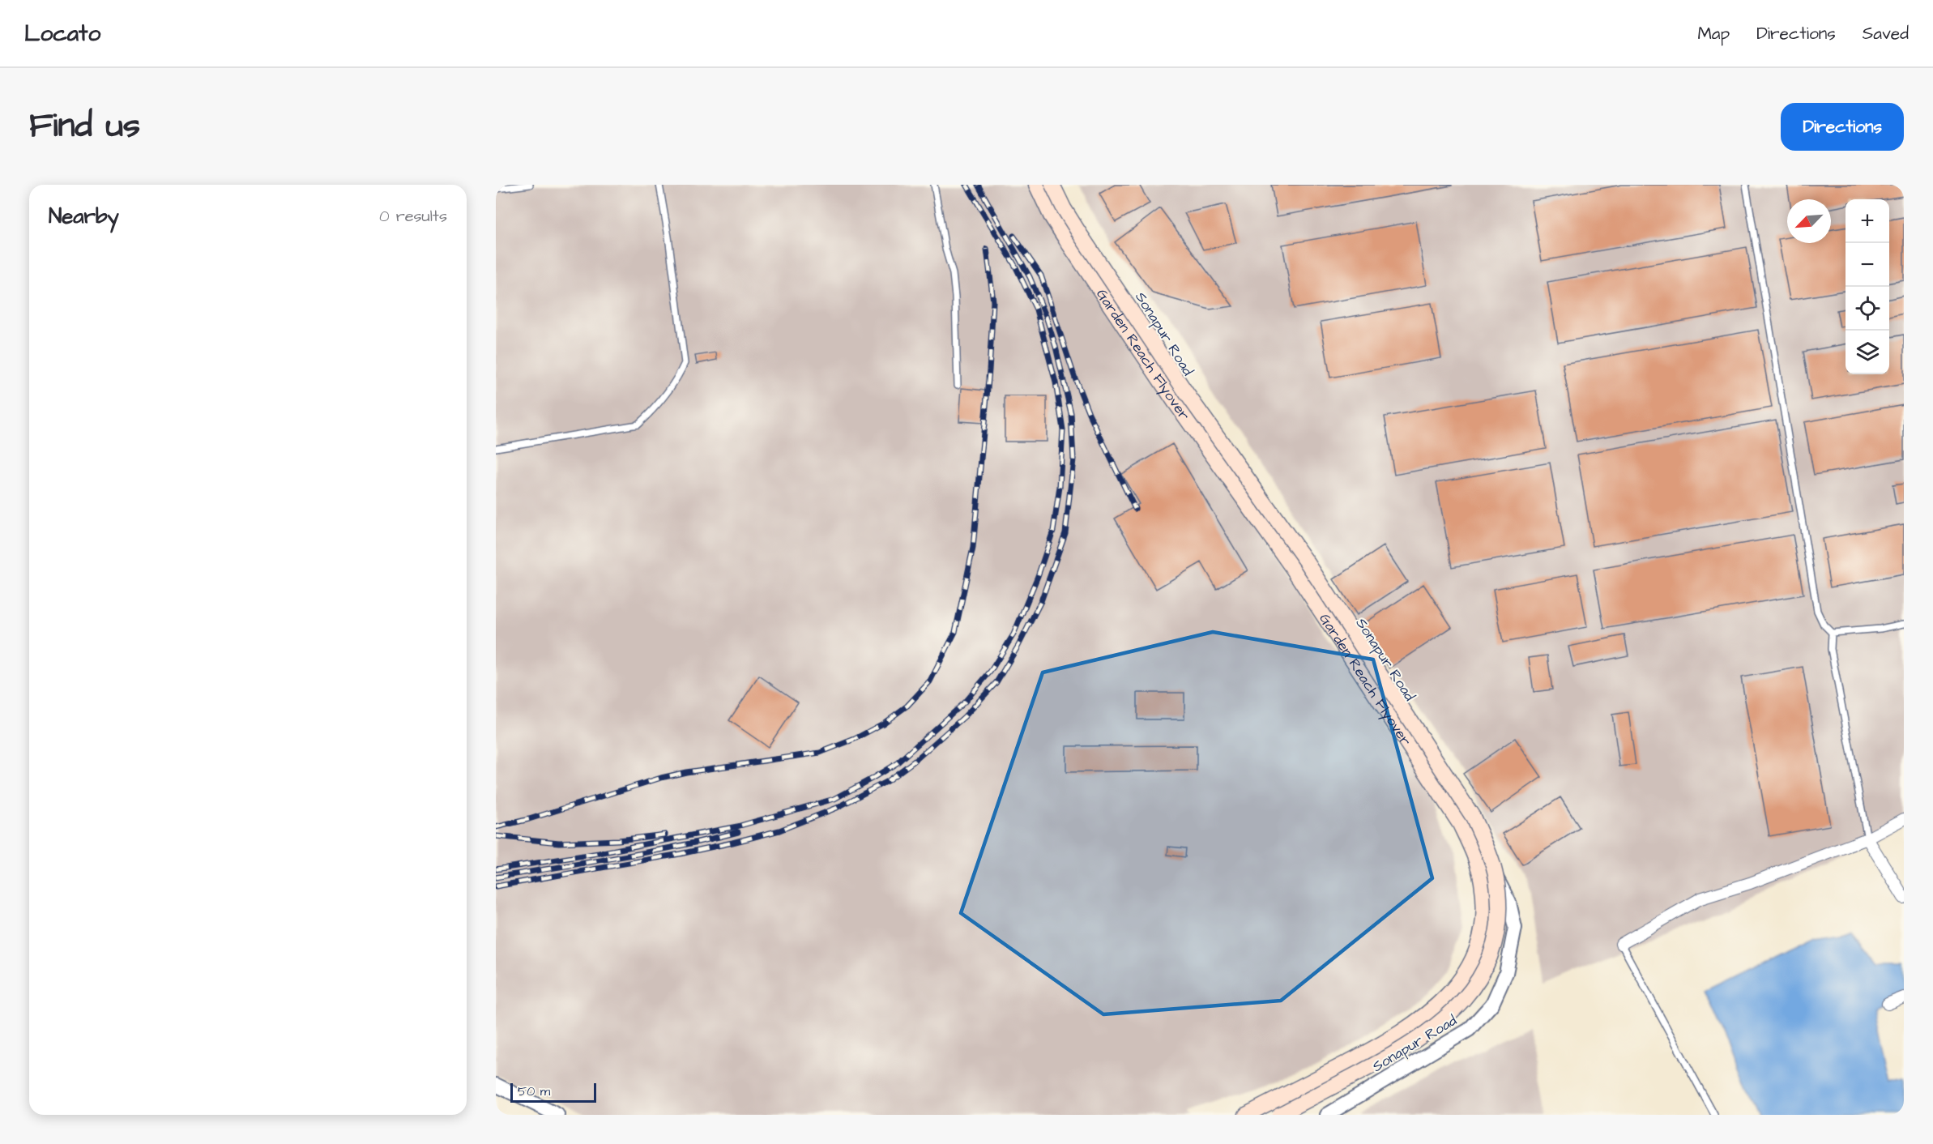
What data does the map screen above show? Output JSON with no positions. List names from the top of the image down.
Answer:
{
  "streets": {
    "main road": ["Garden Reach Flyover"],
    "street": ["Sonapur Road"]
  },
  "crossings": [
    ["Sonapur Road", "Garden Reach Flyover"]
  ],
  "scale_bar": "50 m",
  "north": "bottom left",
  "page": {
    "header": "Locato",
    "nav": ["Map", "Directions", "Saved"],
    "title": "Find us",
    "buttons": "Directions",
    "heading": ["Nearby", "0 results"],
    "map_buttons": ["+", "−"],
    "scale": "50 m"
  }
}
